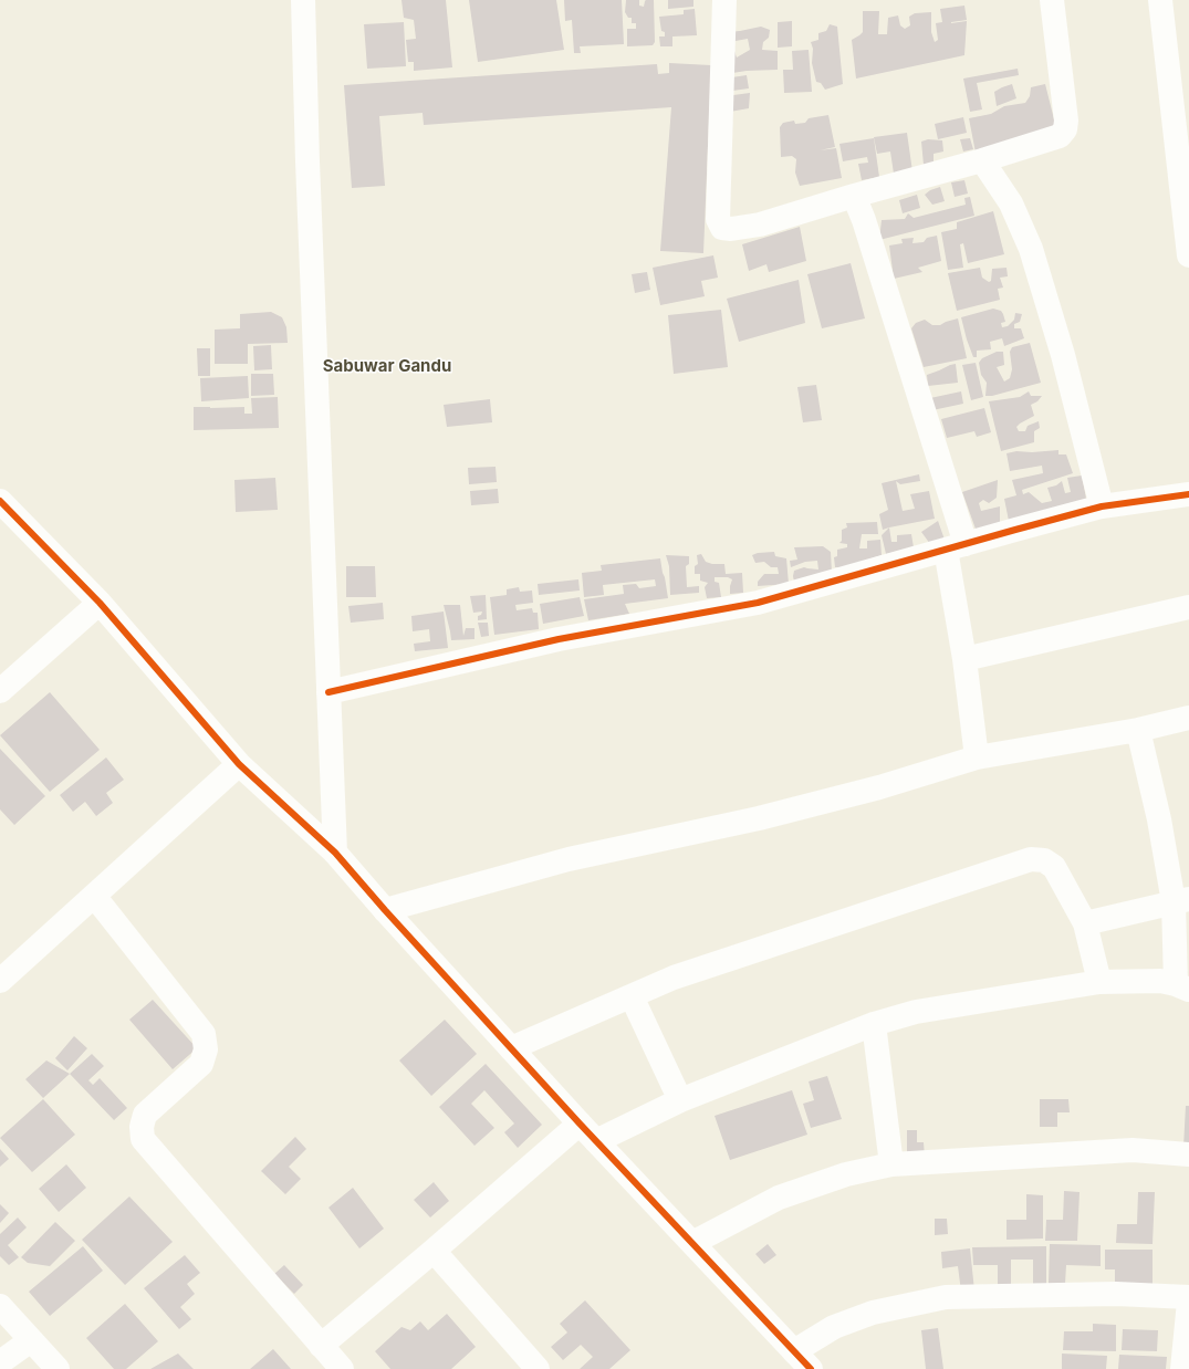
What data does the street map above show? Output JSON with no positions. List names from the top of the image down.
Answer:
{
  "districts": ["Sabuwar Gandu"]
}
